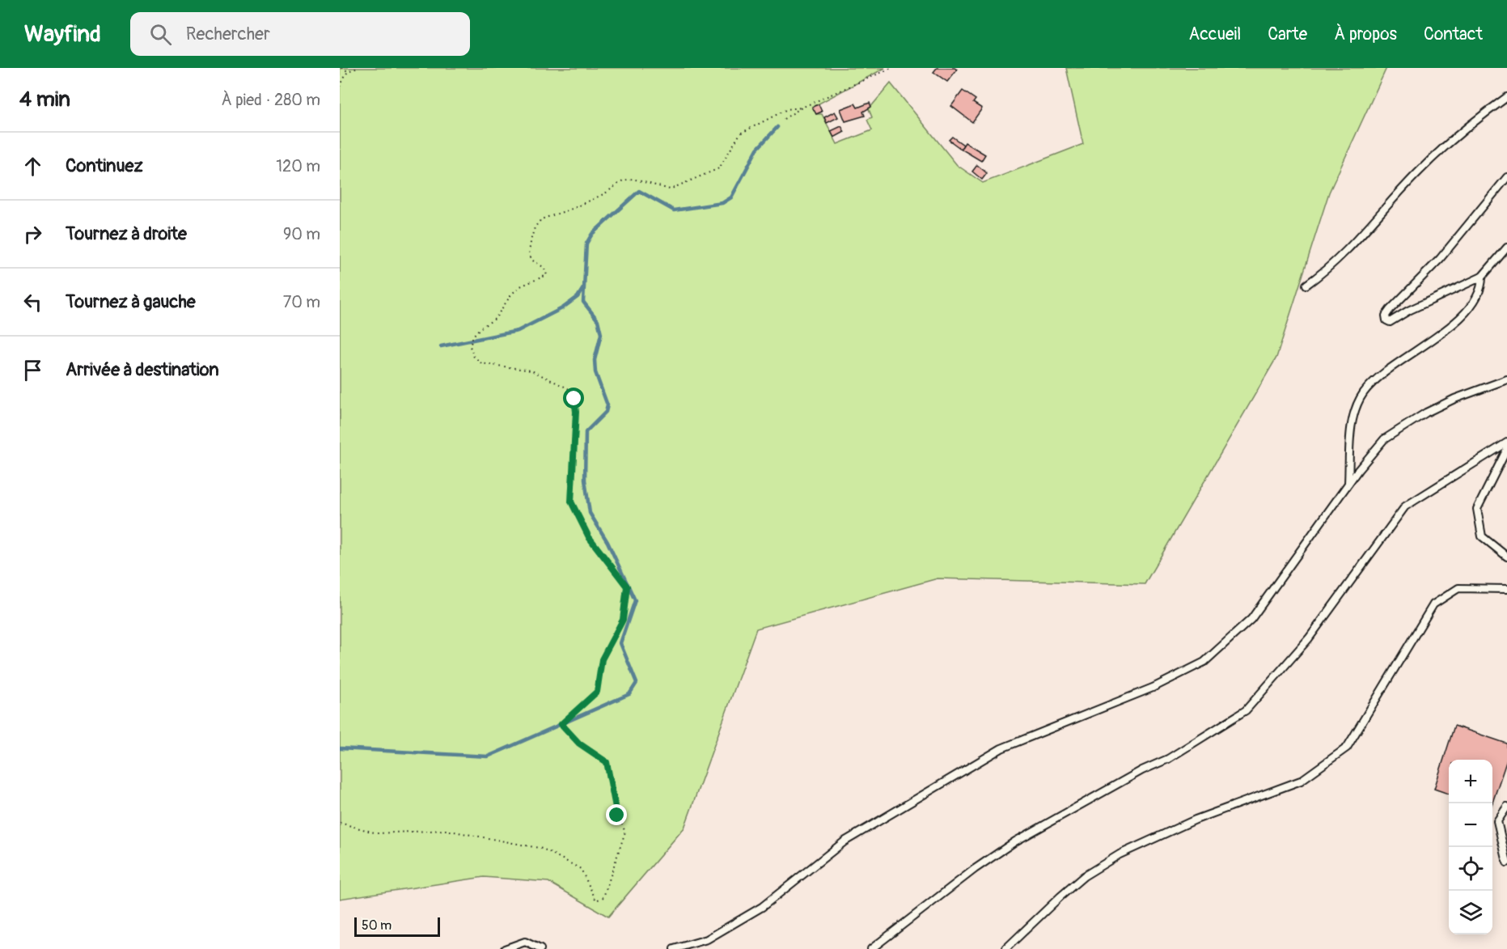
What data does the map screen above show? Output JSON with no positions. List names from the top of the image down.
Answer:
{
  "scale_bar": "50 m",
  "page": {
    "header": "Wayfind",
    "search": "Rechercher",
    "nav": [
      "Accueil",
      "Carte",
      "À propos",
      "Contact"
    ],
    "heading": ["4 min", "À pied · 280 m"],
    "list": [
      ["Continuez", "120 m"],
      ["Tournez à droite", "90 m"],
      ["Tournez à gauche", "70 m"],
      "Arrivée à destination"
    ],
    "map_buttons": ["+", "−"],
    "scale": "50 m"
  }
}
